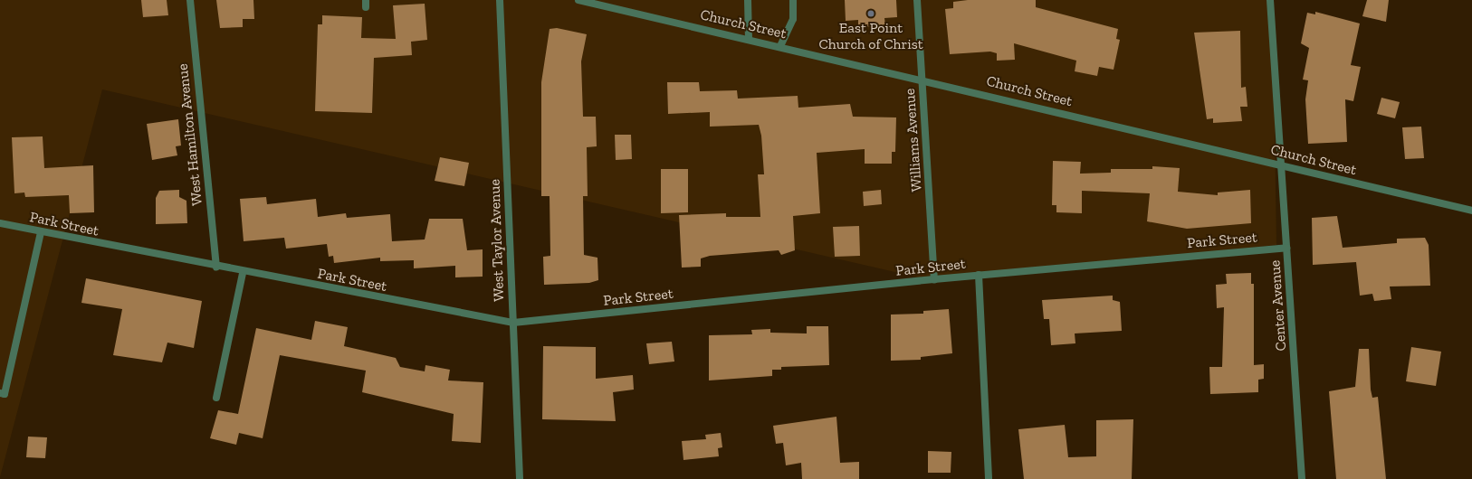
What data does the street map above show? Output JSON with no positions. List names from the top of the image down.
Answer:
{
  "streets": {
    "street": [
      "Church Street",
      "West Hamilton Avenue",
      "Williams Avenue",
      "Park Street",
      "West Taylor Avenue",
      "Center Avenue"
    ]
  },
  "crossings": [
    ["Church Street", "Williams Avenue"],
    ["Church Street", "Center Avenue"],
    ["West Hamilton Avenue", "Park Street"],
    ["Williams Avenue", "Park Street"],
    ["Park Street", "West Taylor Avenue"],
    ["Park Street", "Center Avenue"]
  ],
  "places": ["East Point Church of Christ"]
}
